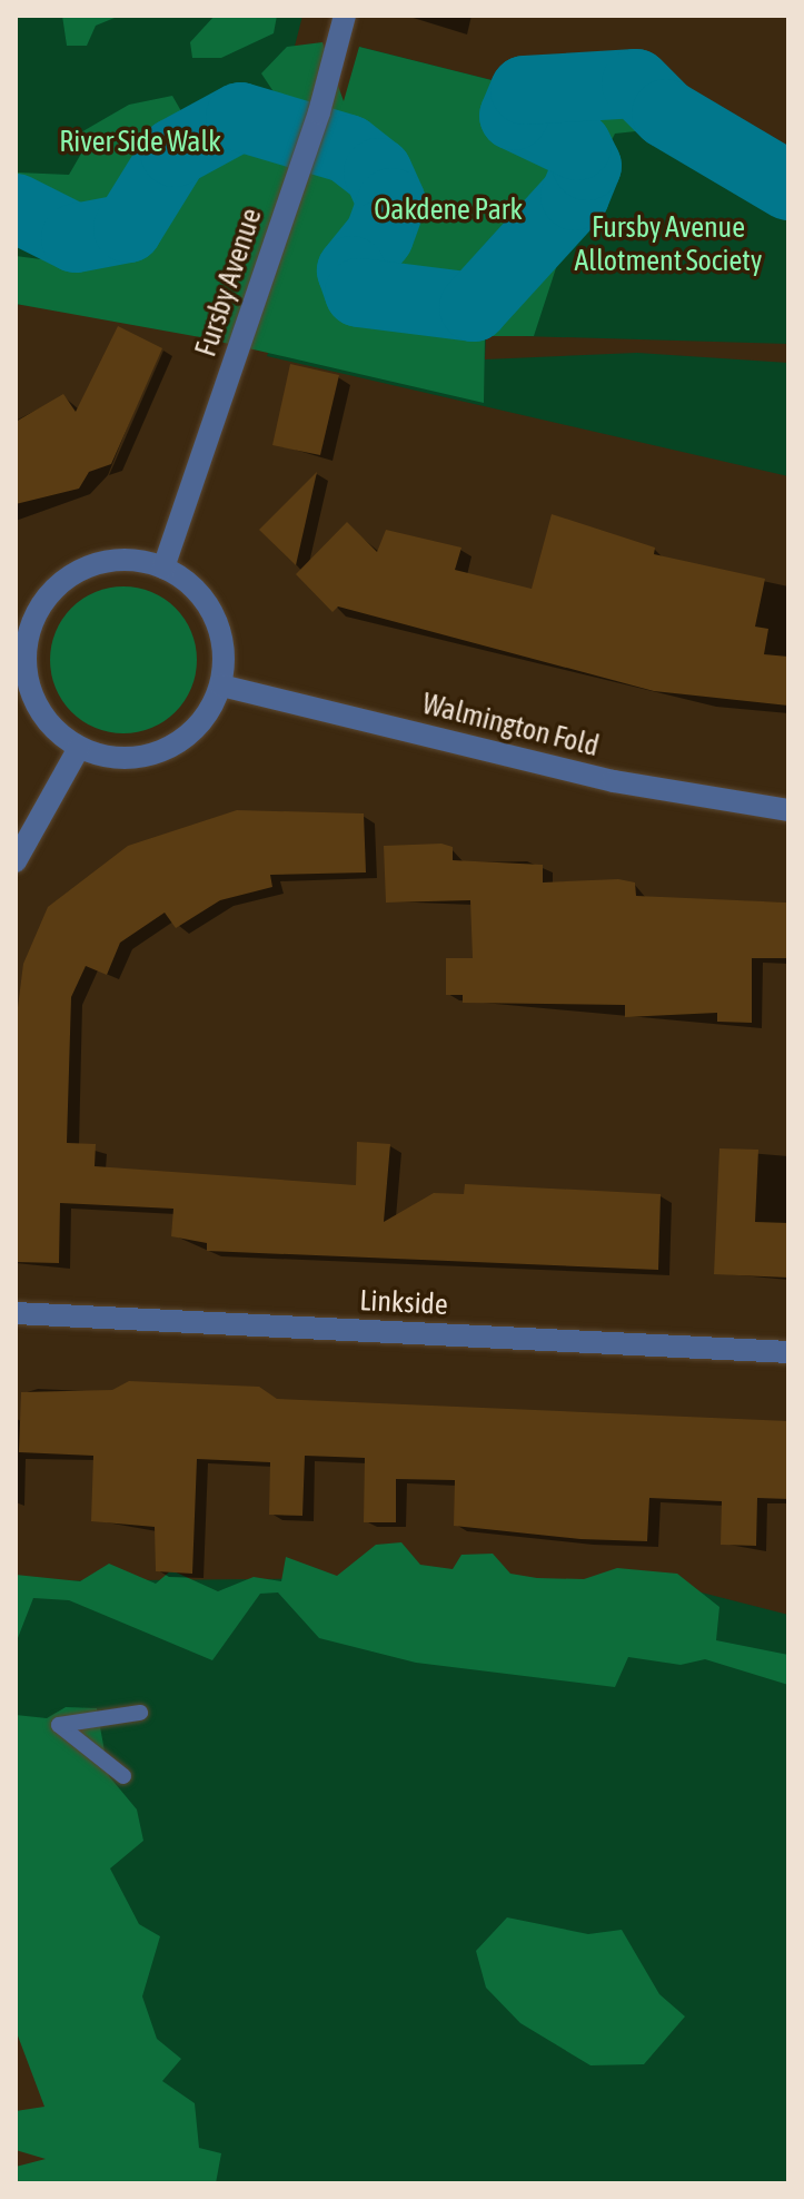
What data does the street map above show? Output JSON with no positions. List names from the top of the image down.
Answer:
{
  "streets": {
    "street": ["Fursby Avenue", "Walmington Fold", "Linkside"]
  },
  "crossings": [
    ["Fursby Avenue", "Walmington Fold"]
  ],
  "parks": ["River Side Walk", "Oakdene Park", "Fursby Avenue Allotment Society"]
}
